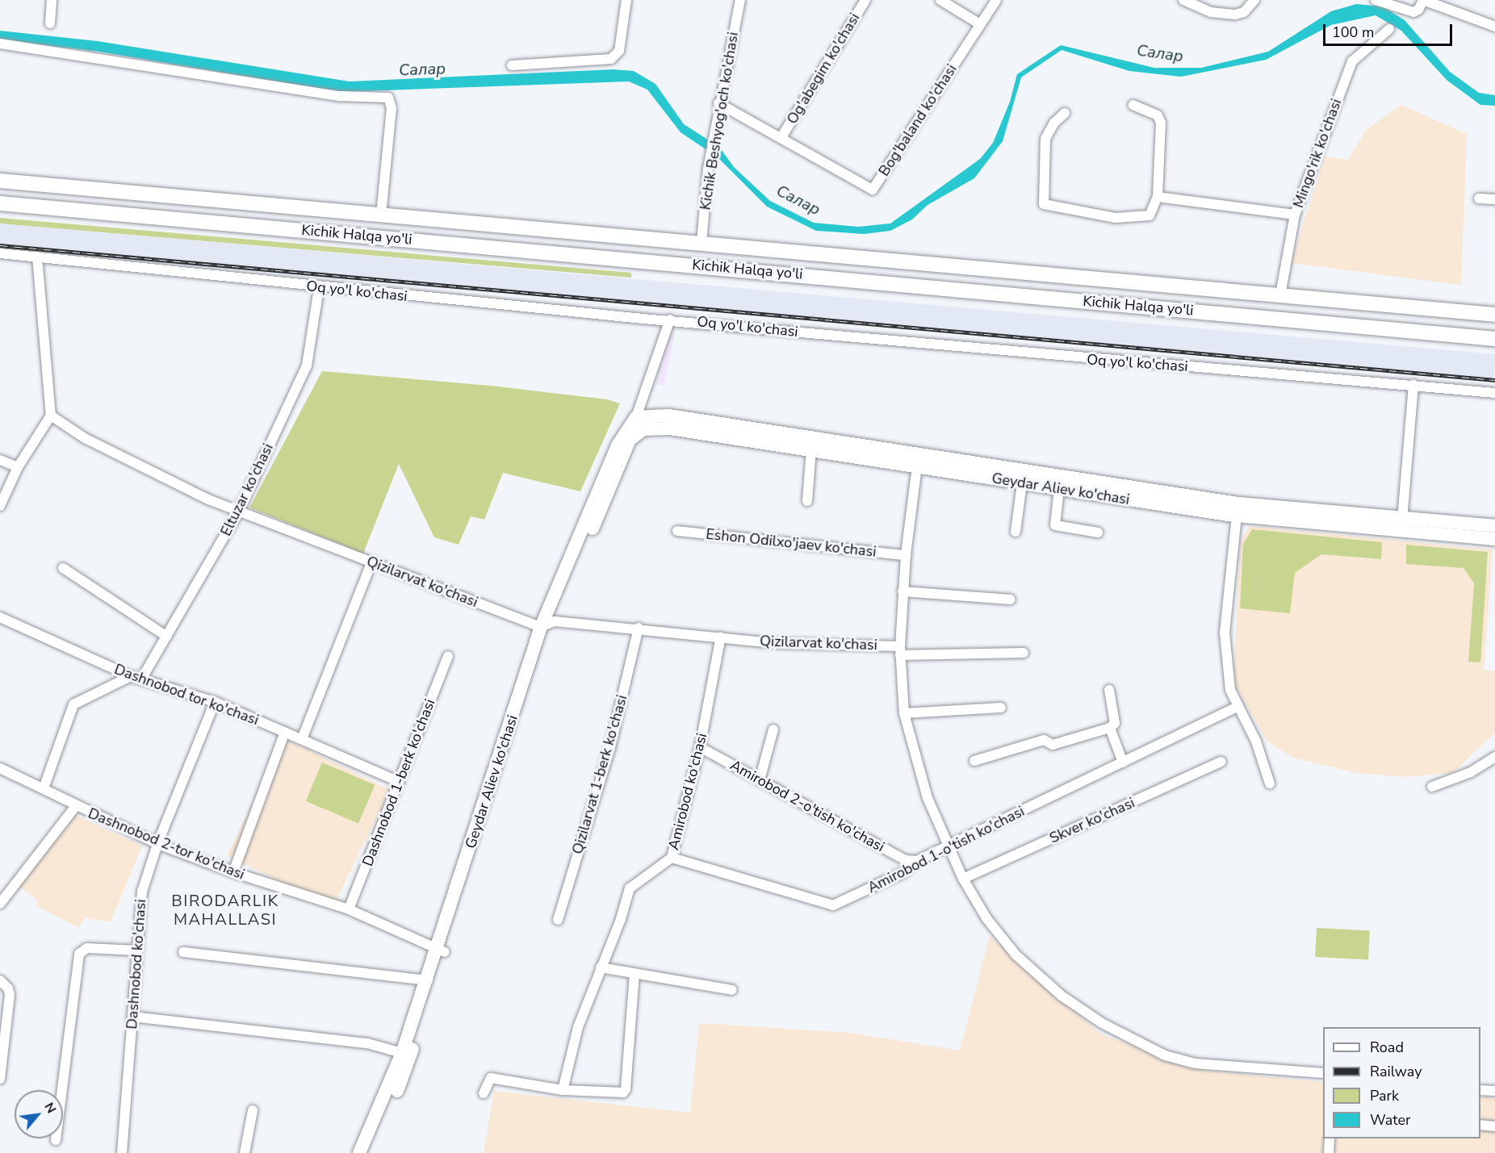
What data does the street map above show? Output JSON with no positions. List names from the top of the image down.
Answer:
{
  "streets": {
    "highway": ["Kichik Halqa yo'li"],
    "main road": ["Geydar Aliev ko'chasi"],
    "street": [
      "Og'abegim ko'chasi",
      "Bog'baland ko'chasi",
      "Kichik Beshyog'och ko'chasi",
      "Mingo'rik ko'chasi",
      "Oq yo'l ko'chasi",
      "Eltuzar ko'chasi",
      "Eshon Odilxo'jaev ko'chasi",
      "Qizilarvat ko'chasi",
      "Dashnobod tor ko'chasi",
      "Qizilarvat 1-berk ko'chasi",
      "Dashnobod 1-berk ko'chasi",
      "Amirobod ko'chasi",
      "Amirobod 2-o'tish ko'chasi",
      "Skver ko'chasi",
      "Dashnobod 2-tor ko'chasi",
      "Amirobod 1-o'tish ko'chasi",
      "Dashnobod ko'chasi"
    ]
  },
  "crossings": [
    ["Og'abegim ko'chasi", "Bog'baland ko'chasi"],
    ["Bog'baland ko'chasi", "Kichik Beshyog'och ko'chasi"],
    ["Kichik Beshyog'och ko'chasi", "Kichik Halqa yo'li"],
    ["Mingo'rik ko'chasi", "Kichik Halqa yo'li"],
    ["Oq yo'l ko'chasi", "Geydar Aliev ko'chasi"],
    ["Oq yo'l ko'chasi", "Eltuzar ko'chasi"],
    ["Geydar Aliev ko'chasi", "Qizilarvat ko'chasi"],
    ["Geydar Aliev ko'chasi", "Dashnobod 2-tor ko'chasi"],
    ["Eltuzar ko'chasi", "Qizilarvat ko'chasi"],
    ["Eltuzar ko'chasi", "Dashnobod tor ko'chasi"],
    ["Qizilarvat ko'chasi", "Qizilarvat 1-berk ko'chasi"],
    ["Qizilarvat ko'chasi", "Amirobod ko'chasi"],
    ["Dashnobod tor ko'chasi", "Dashnobod 1-berk ko'chasi"],
    ["Dashnobod tor ko'chasi", "Dashnobod ko'chasi"],
    ["Dashnobod 1-berk ko'chasi", "Dashnobod 2-tor ko'chasi"],
    ["Amirobod ko'chasi", "Amirobod 2-o'tish ko'chasi"],
    ["Amirobod ko'chasi", "Amirobod 1-o'tish ko'chasi"],
    ["Amirobod 2-o'tish ko'chasi", "Amirobod 1-o'tish ko'chasi"],
    ["Dashnobod 2-tor ko'chasi", "Dashnobod ko'chasi"]
  ],
  "districts": ["BIRODARLIK MAHALLASI"],
  "water": ["Салар"],
  "legend": [
    "Road",
    "Railway",
    "Park",
    "Water"
  ],
  "scale_bar": "100 m",
  "north": "top right"
}
